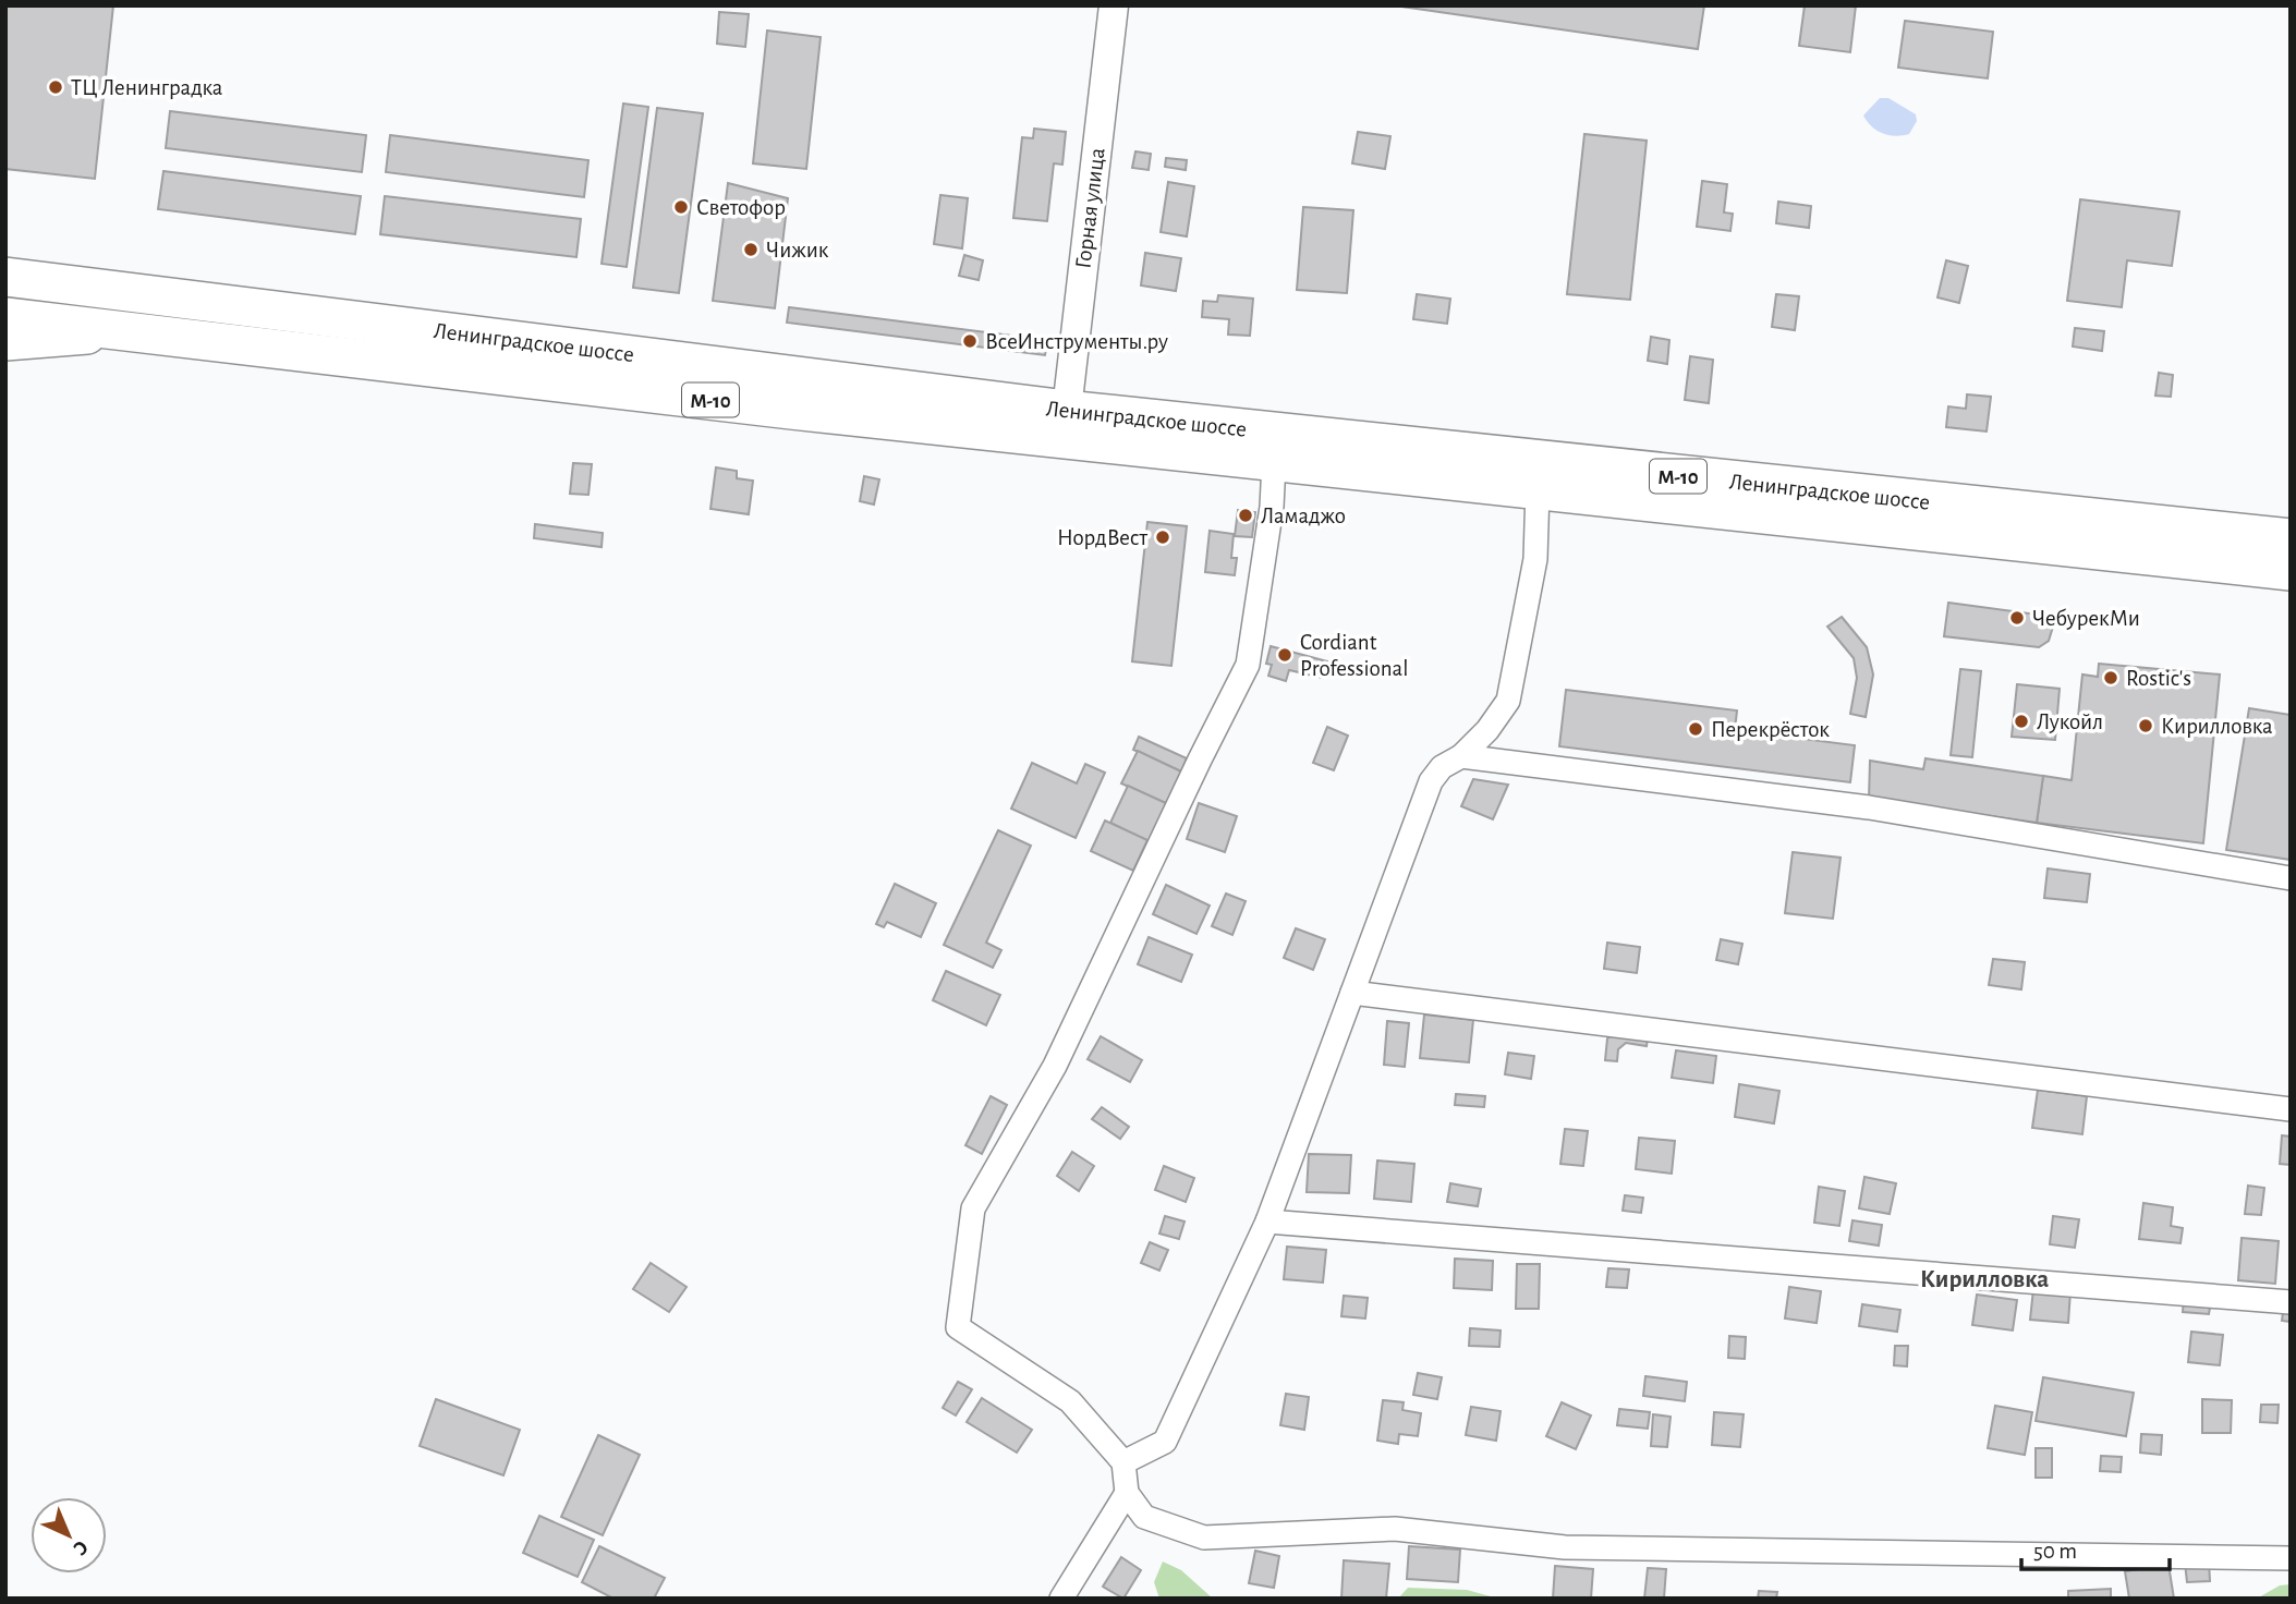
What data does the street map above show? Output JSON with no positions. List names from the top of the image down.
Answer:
{
  "streets": {
    "highway": ["Ленинградское шоссе", "М-10"],
    "street": ["Горная улица"]
  },
  "crossings": [
    ["Горная улица", "Ленинградское шоссе"]
  ],
  "districts": ["Кирилловка"],
  "places": [
    "ТЦ Ленинградка",
    "Светофор",
    "Чижик",
    "ВсеИнструменты.ру",
    "Ламаджо",
    "НордВест",
    "ЧебурекМи",
    "Cordiant Professional",
    "Rostic's",
    "Лукойл",
    "Кирилловка",
    "Перекрёсток"
  ],
  "scale_bar": "50 m",
  "north": "bottom right"
}
